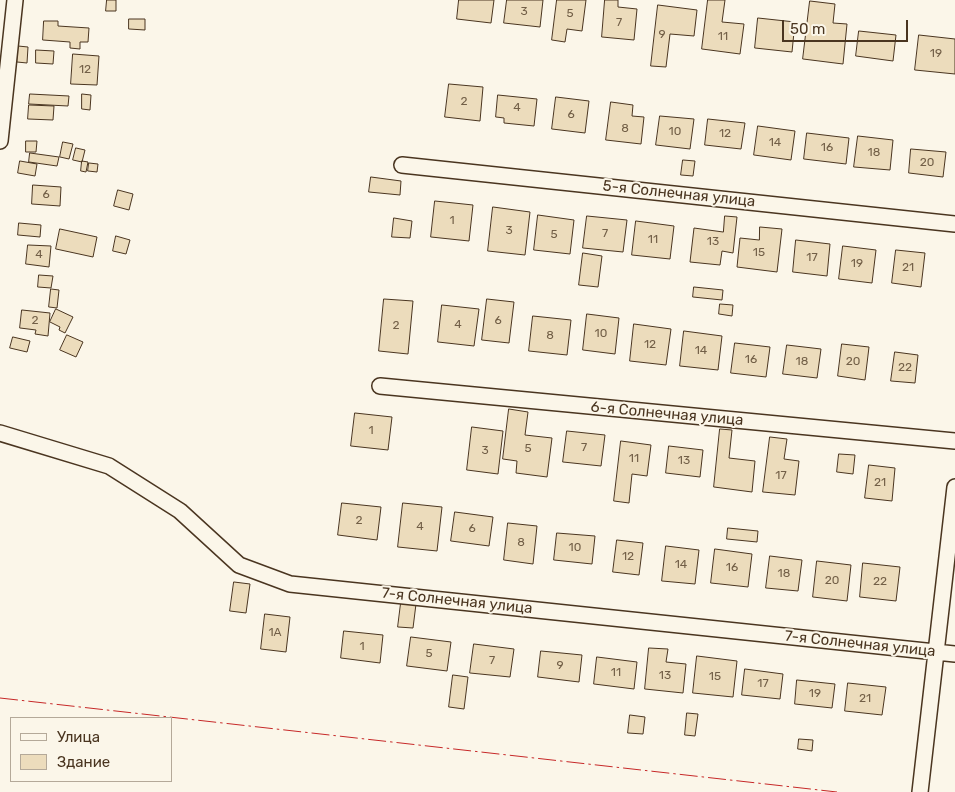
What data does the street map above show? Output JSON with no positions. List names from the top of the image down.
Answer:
{
  "streets": {
    "street": ["5-я Солнечная улица", "6-я Солнечная улица", "7-я Солнечная улица"]
  },
  "house_numbers": [
    "3",
    "5",
    "7",
    "9",
    "11",
    "19",
    "12",
    "2",
    "4",
    "6",
    "8",
    "10",
    "12",
    "14",
    "16",
    "18",
    "20",
    "6",
    "1",
    "3",
    "7",
    "5",
    "11",
    "13",
    "15",
    "4",
    "17",
    "19",
    "21",
    "2",
    "6",
    "4",
    "2",
    "10",
    "8",
    "12",
    "14",
    "16",
    "18",
    "20",
    "22",
    "1",
    "7",
    "5",
    "3",
    "11",
    "13",
    "17",
    "21",
    "2",
    "4",
    "6",
    "8",
    "10",
    "12",
    "14",
    "16",
    "18",
    "20",
    "22",
    "1А",
    "1",
    "5",
    "7",
    "9",
    "11",
    "13",
    "15",
    "17",
    "19",
    "21"
  ],
  "legend": ["Улица", "Здание"],
  "scale_bar": "50 m"
}
